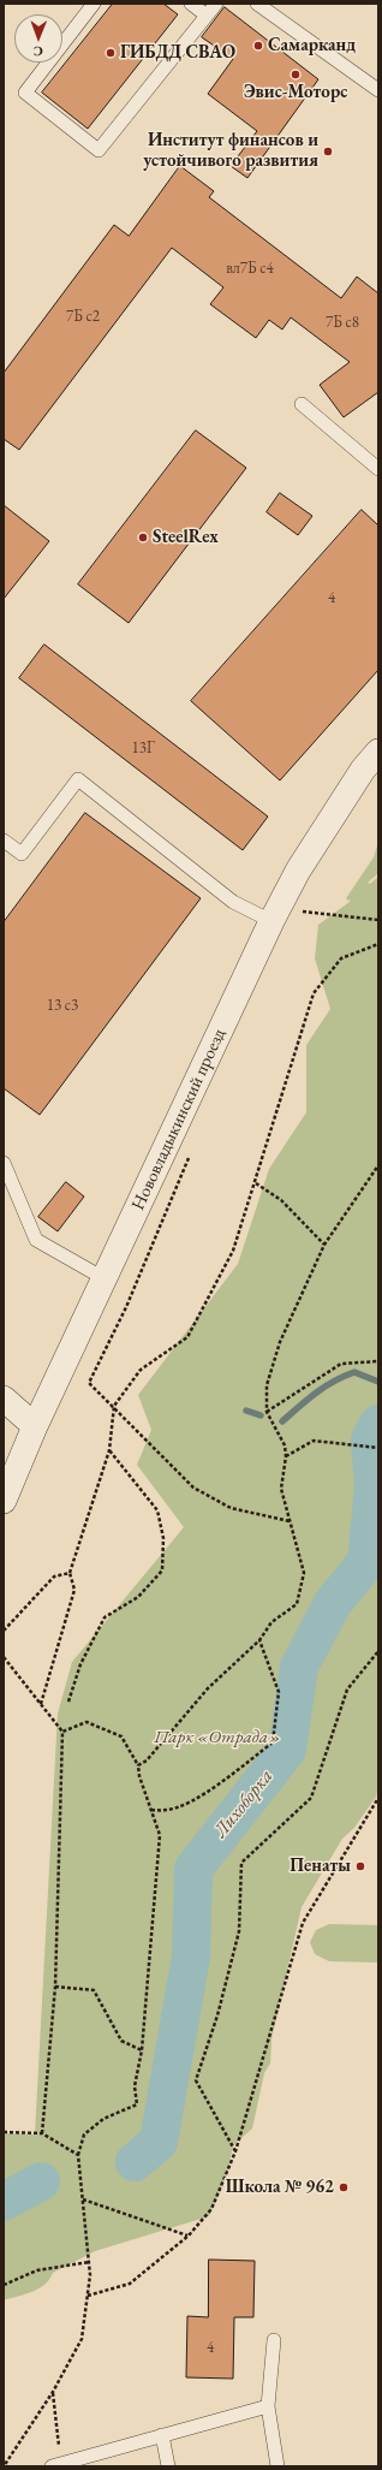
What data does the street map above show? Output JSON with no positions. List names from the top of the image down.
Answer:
{
  "streets": {
    "street": ["Нововладыкинский проезд"]
  },
  "water": ["Лихоборка"],
  "parks": ["Парк «Отрада»"],
  "places": [
    "Самарканд",
    "ГИБДД СВАО",
    "Эвис-Моторс",
    "Институт финансов и устойчивого развития",
    "SteelRex",
    "Пенаты",
    "Школа № 962"
  ],
  "house_numbers": [
    "вл7Б с4",
    "7Б с2",
    "7Б с8",
    "4",
    "13Г",
    "13 с3",
    "4"
  ],
  "north": "bottom"
}
